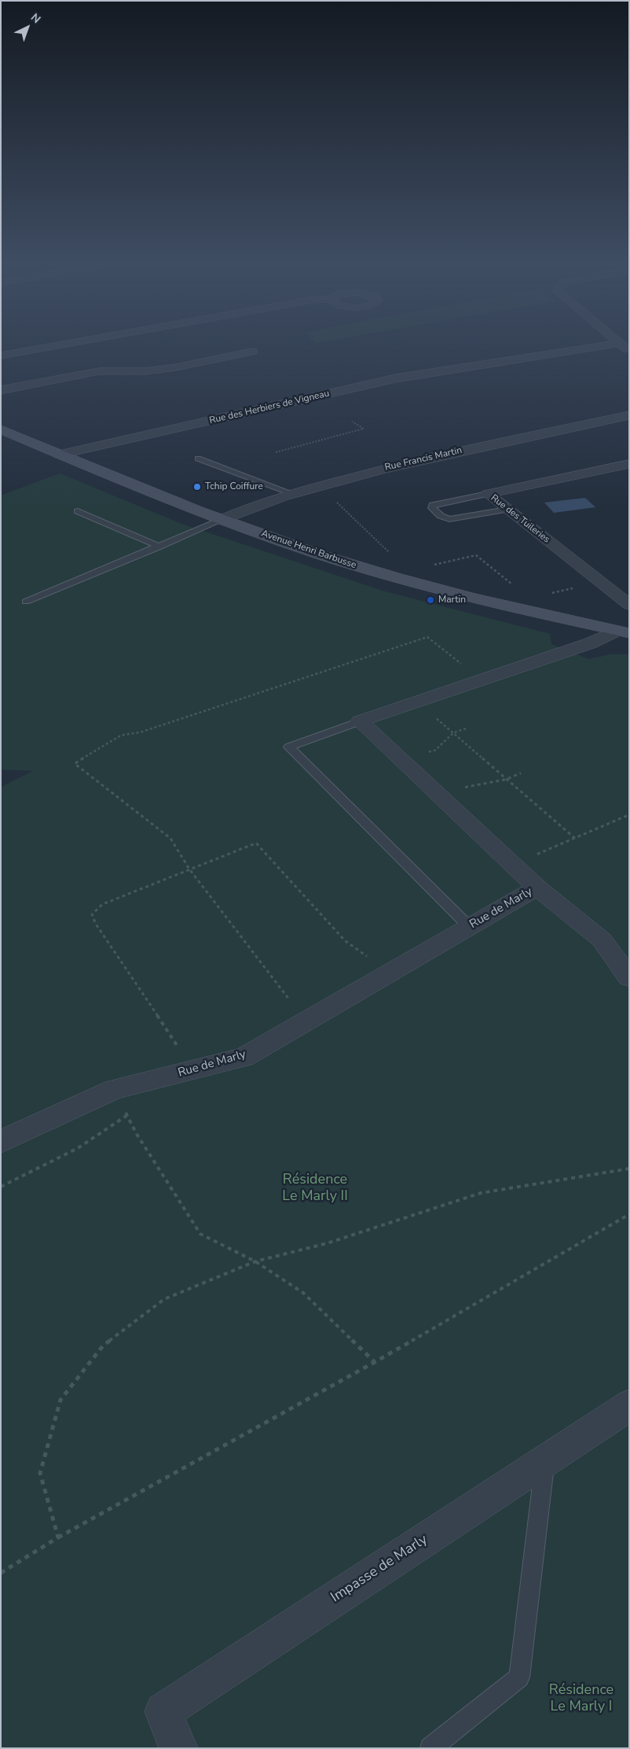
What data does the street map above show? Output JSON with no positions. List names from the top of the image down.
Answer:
{
  "streets": {
    "street": [
      "Rue des Herbiers de Vigneau",
      "Rue Francis Martin",
      "Rue des Tuileries",
      "Avenue Henri Barbusse",
      "Rue de Marly",
      "Impasse de Marly"
    ]
  },
  "crossings": [
    ["Rue des Herbiers de Vigneau", "Avenue Henri Barbusse"],
    ["Rue Francis Martin", "Avenue Henri Barbusse"]
  ],
  "parks": ["Résidence Le Marly II", "Résidence Le Marly I"],
  "places": ["Tchip Coiffure", "Martin"],
  "north": "top right"
}
